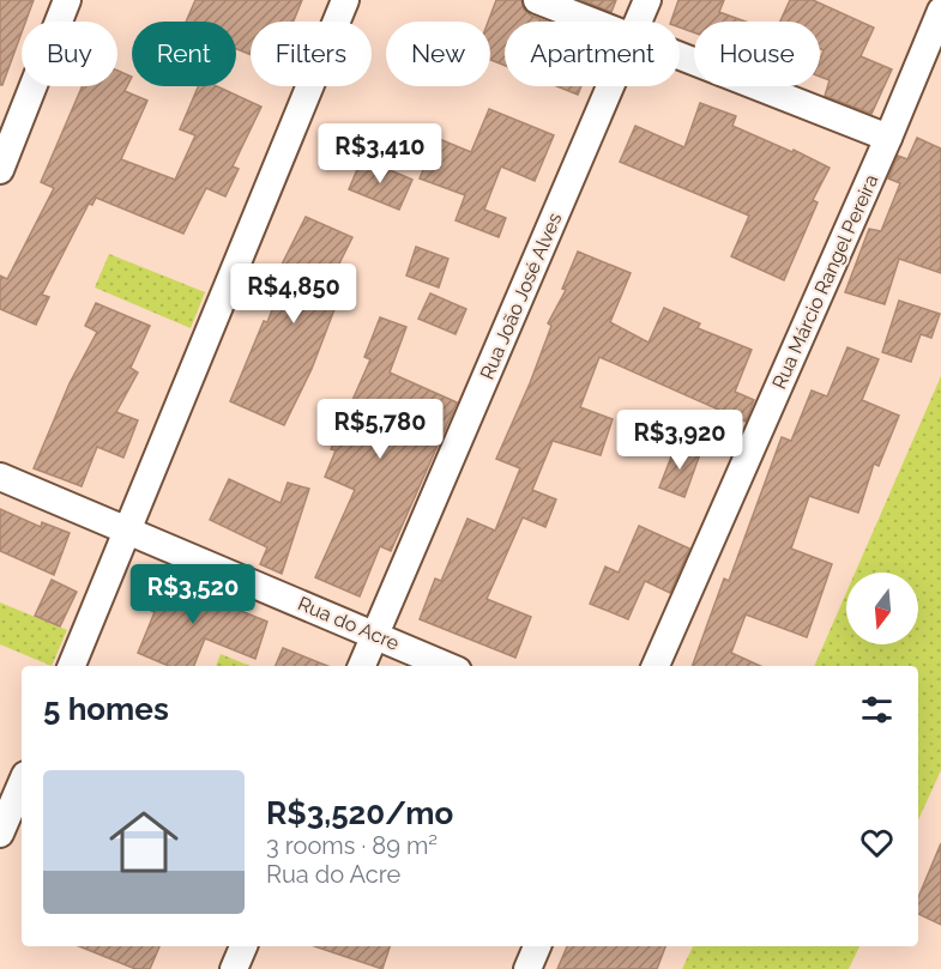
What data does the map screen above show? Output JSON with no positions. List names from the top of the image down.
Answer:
{
  "streets": {
    "street": ["Rua Márcio Rangel Pereira", "Rua João José Alves", "Rua do Acre"]
  },
  "crossings": [
    ["Rua João José Alves", "Rua do Acre"]
  ],
  "north": "bottom",
  "page": {
    "chip": [
      "Buy",
      "Rent",
      "Filters",
      "New",
      "Apartment",
      "House"
    ],
    "price": [
      "R$3,410",
      "R$4,850",
      "R$5,780",
      "R$3,920",
      "R$3,520"
    ],
    "heading": "5 homes",
    "list": [
      {
        "name": "R$3,520/mo",
        "note": "3 rooms · 89 m² · Rua do Acre"
      }
    ]
  }
}
